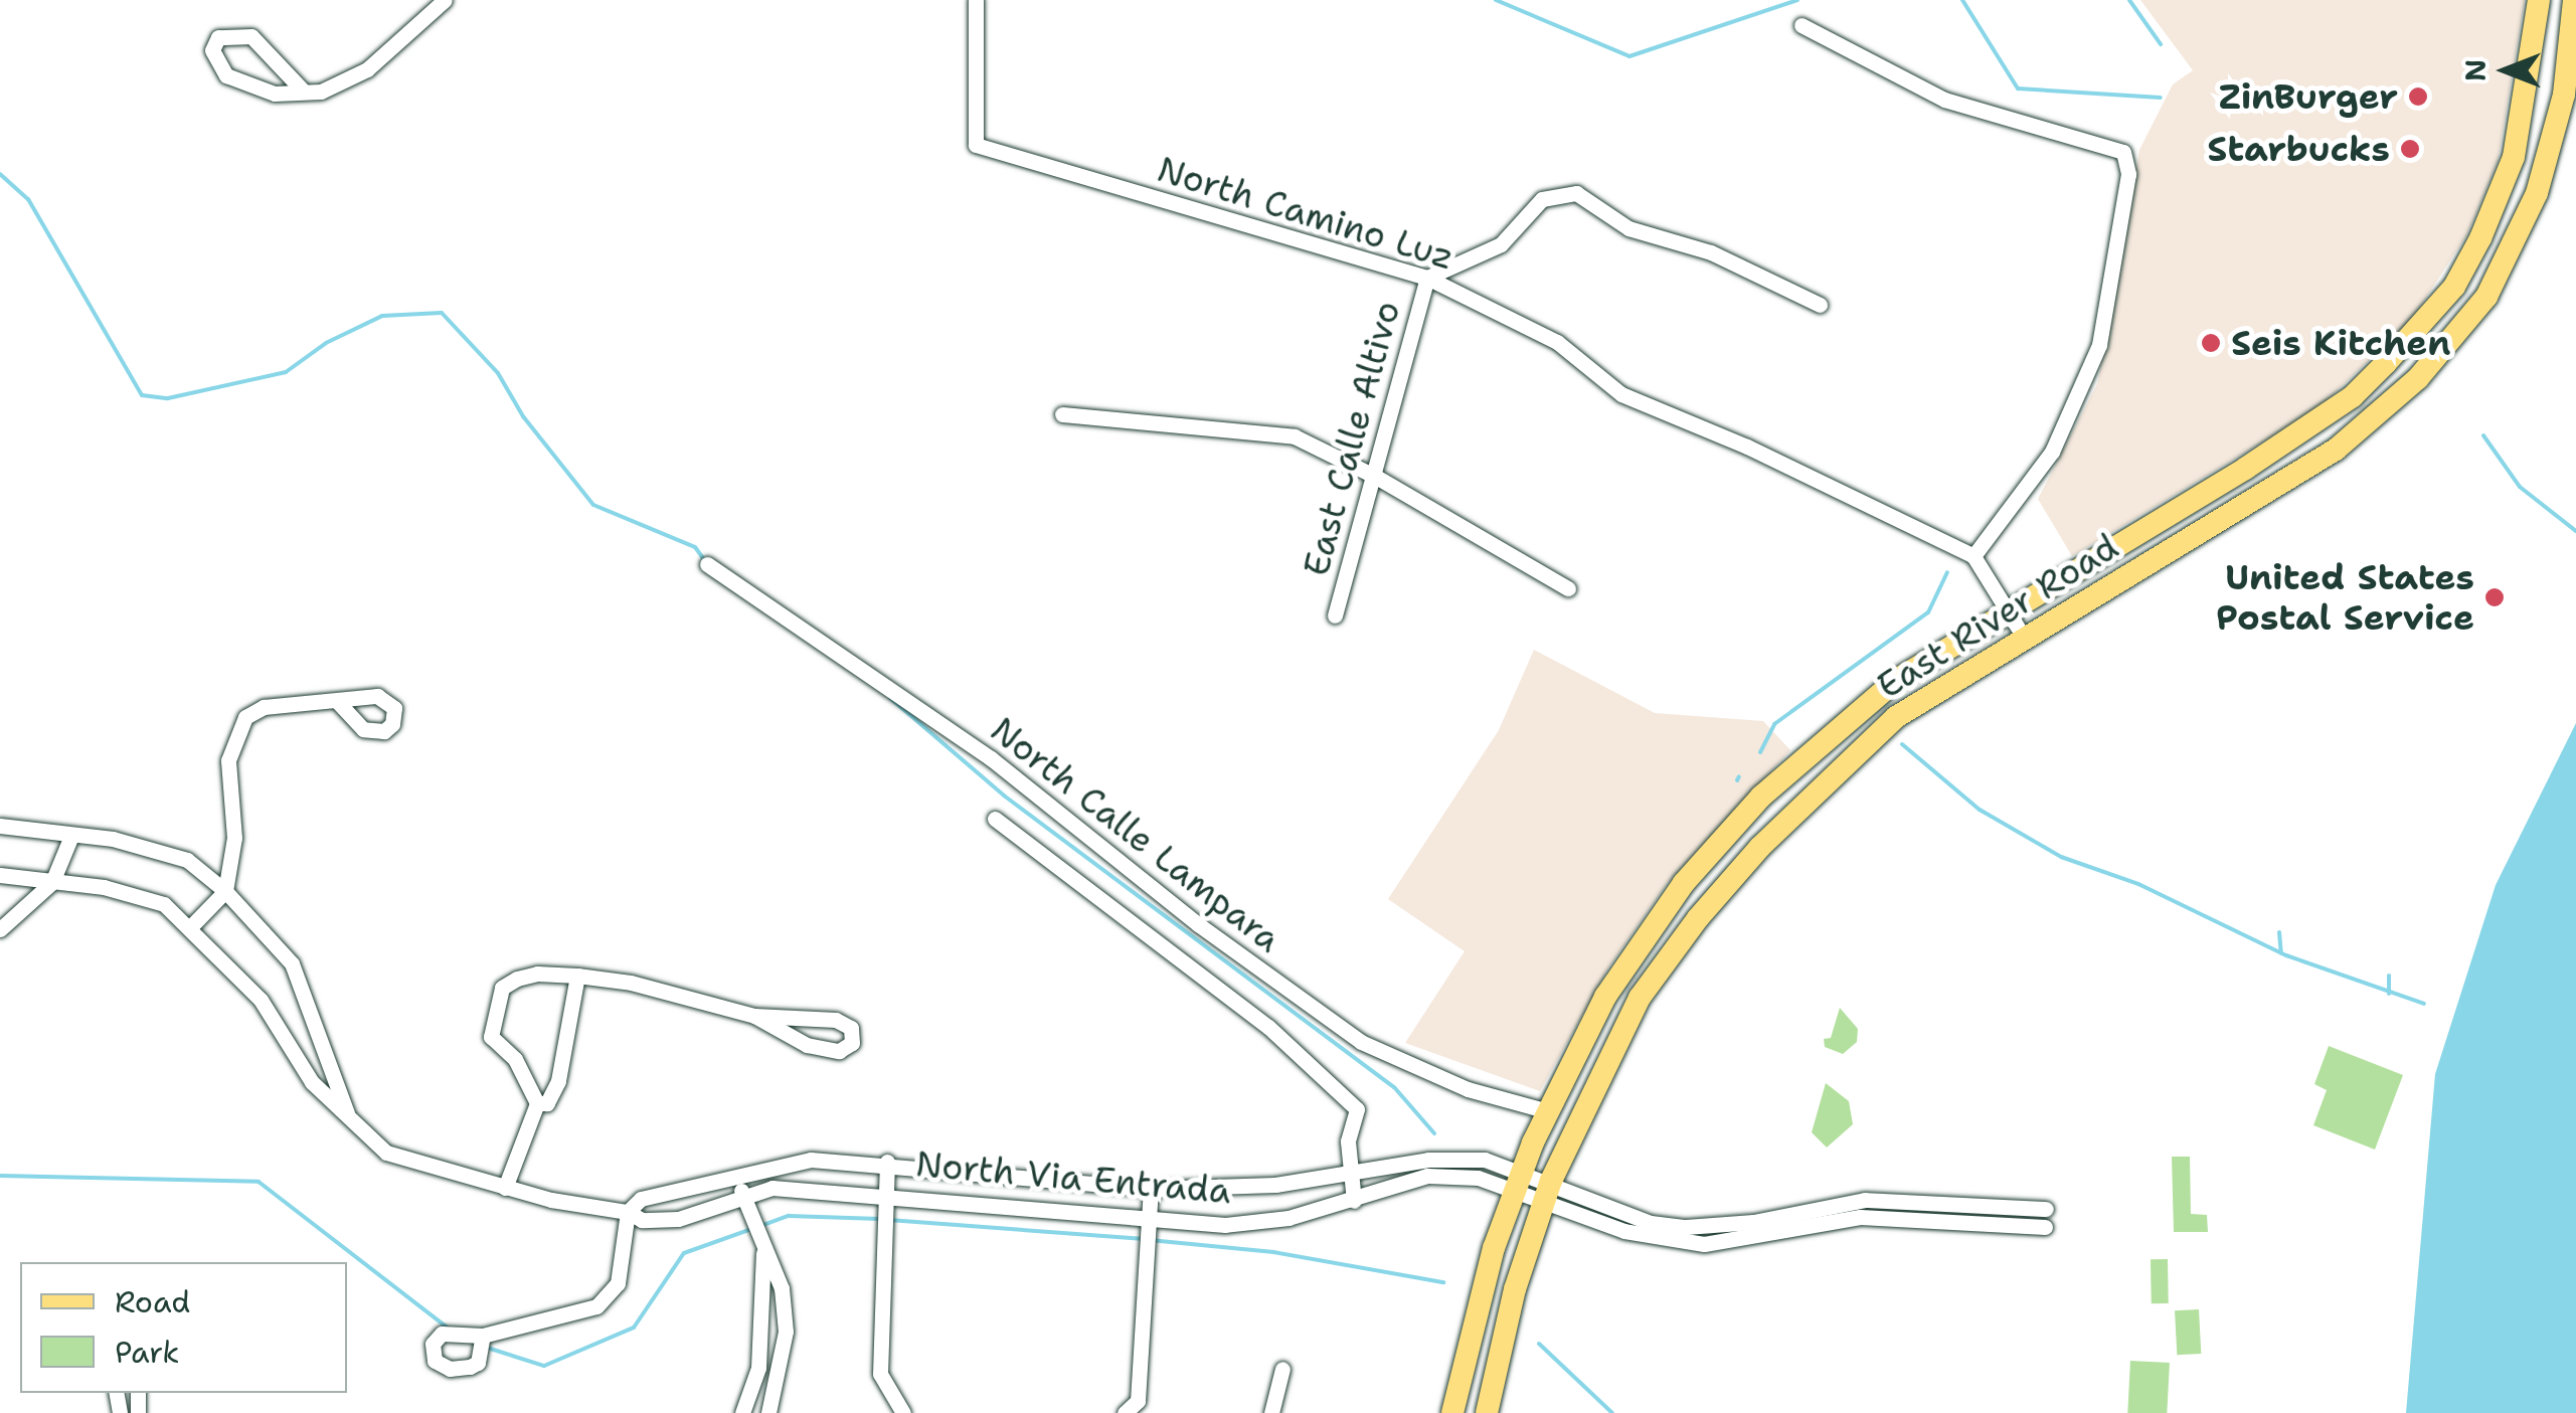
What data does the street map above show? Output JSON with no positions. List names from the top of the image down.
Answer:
{
  "streets": {
    "main road": ["East River Road"],
    "street": [
      "North Camino Luz",
      "East Calle Altivo",
      "North Calle Lampara",
      "North Via Entrada"
    ]
  },
  "crossings": [
    ["North Camino Luz", "East Calle Altivo"],
    ["North Camino Luz", "East River Road"],
    ["East River Road", "North Calle Lampara"],
    ["East River Road", "North Via Entrada"],
    ["North Calle Lampara", "North Via Entrada"]
  ],
  "places": [
    "ZinBurger",
    "Starbucks",
    "Seis Kitchen",
    "United States Postal Service"
  ],
  "legend": ["Road", "Park"],
  "north": "left"
}
